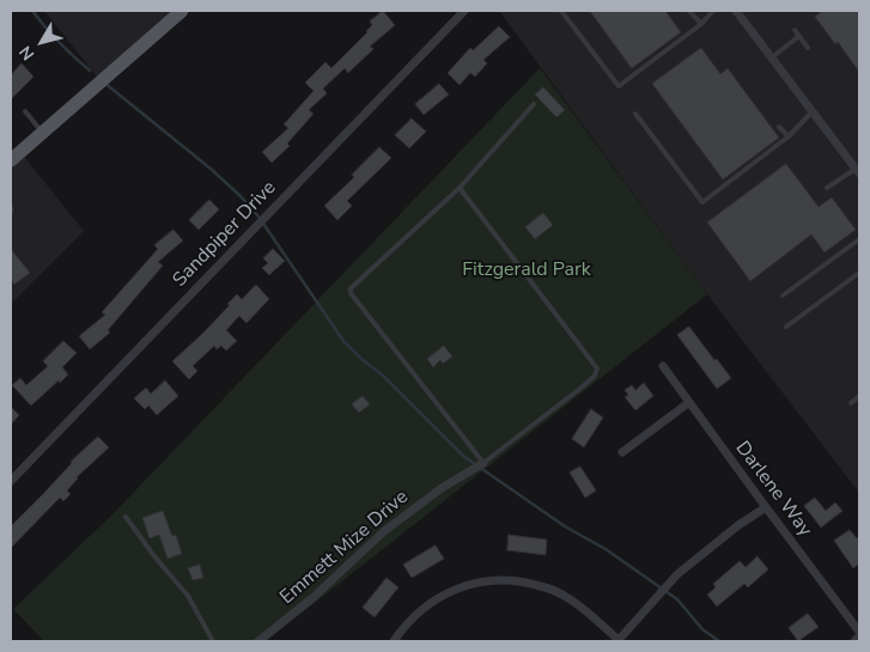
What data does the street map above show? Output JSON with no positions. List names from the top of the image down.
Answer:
{
  "streets": {
    "street": ["Sandpiper Drive", "Darlene Way", "Emmett Mize Drive"]
  },
  "parks": ["Fitzgerald Park"],
  "north": "bottom left"
}
